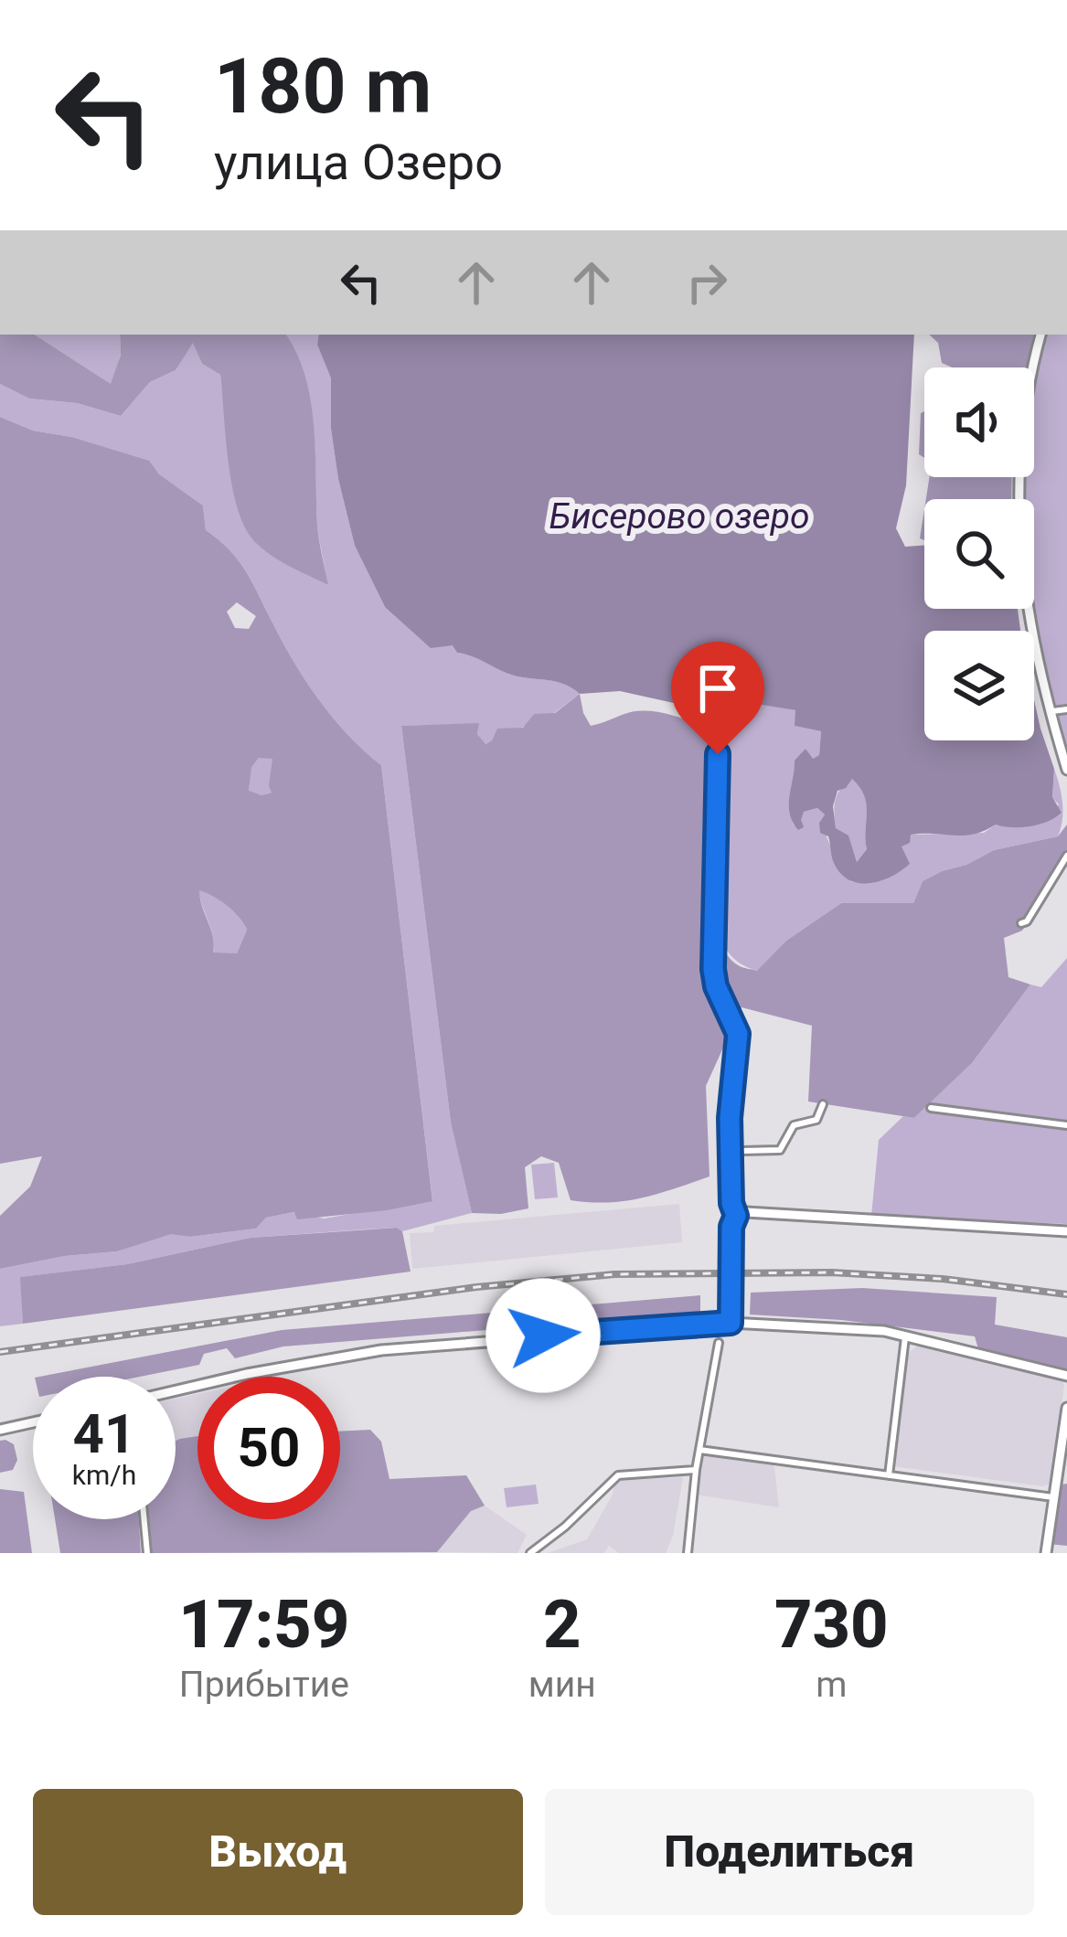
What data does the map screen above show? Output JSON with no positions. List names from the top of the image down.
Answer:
{
  "water": ["Бисерово озеро"],
  "page": {
    "turn": ["180 m", "улица Озеро"],
    "speed": "41 km/h",
    "limit": "50",
    "eta": [
      "17:59",
      "Прибытие",
      "2",
      "мин",
      "730",
      "m"
    ],
    "buttons": ["Выход", "Поделиться"]
  }
}
